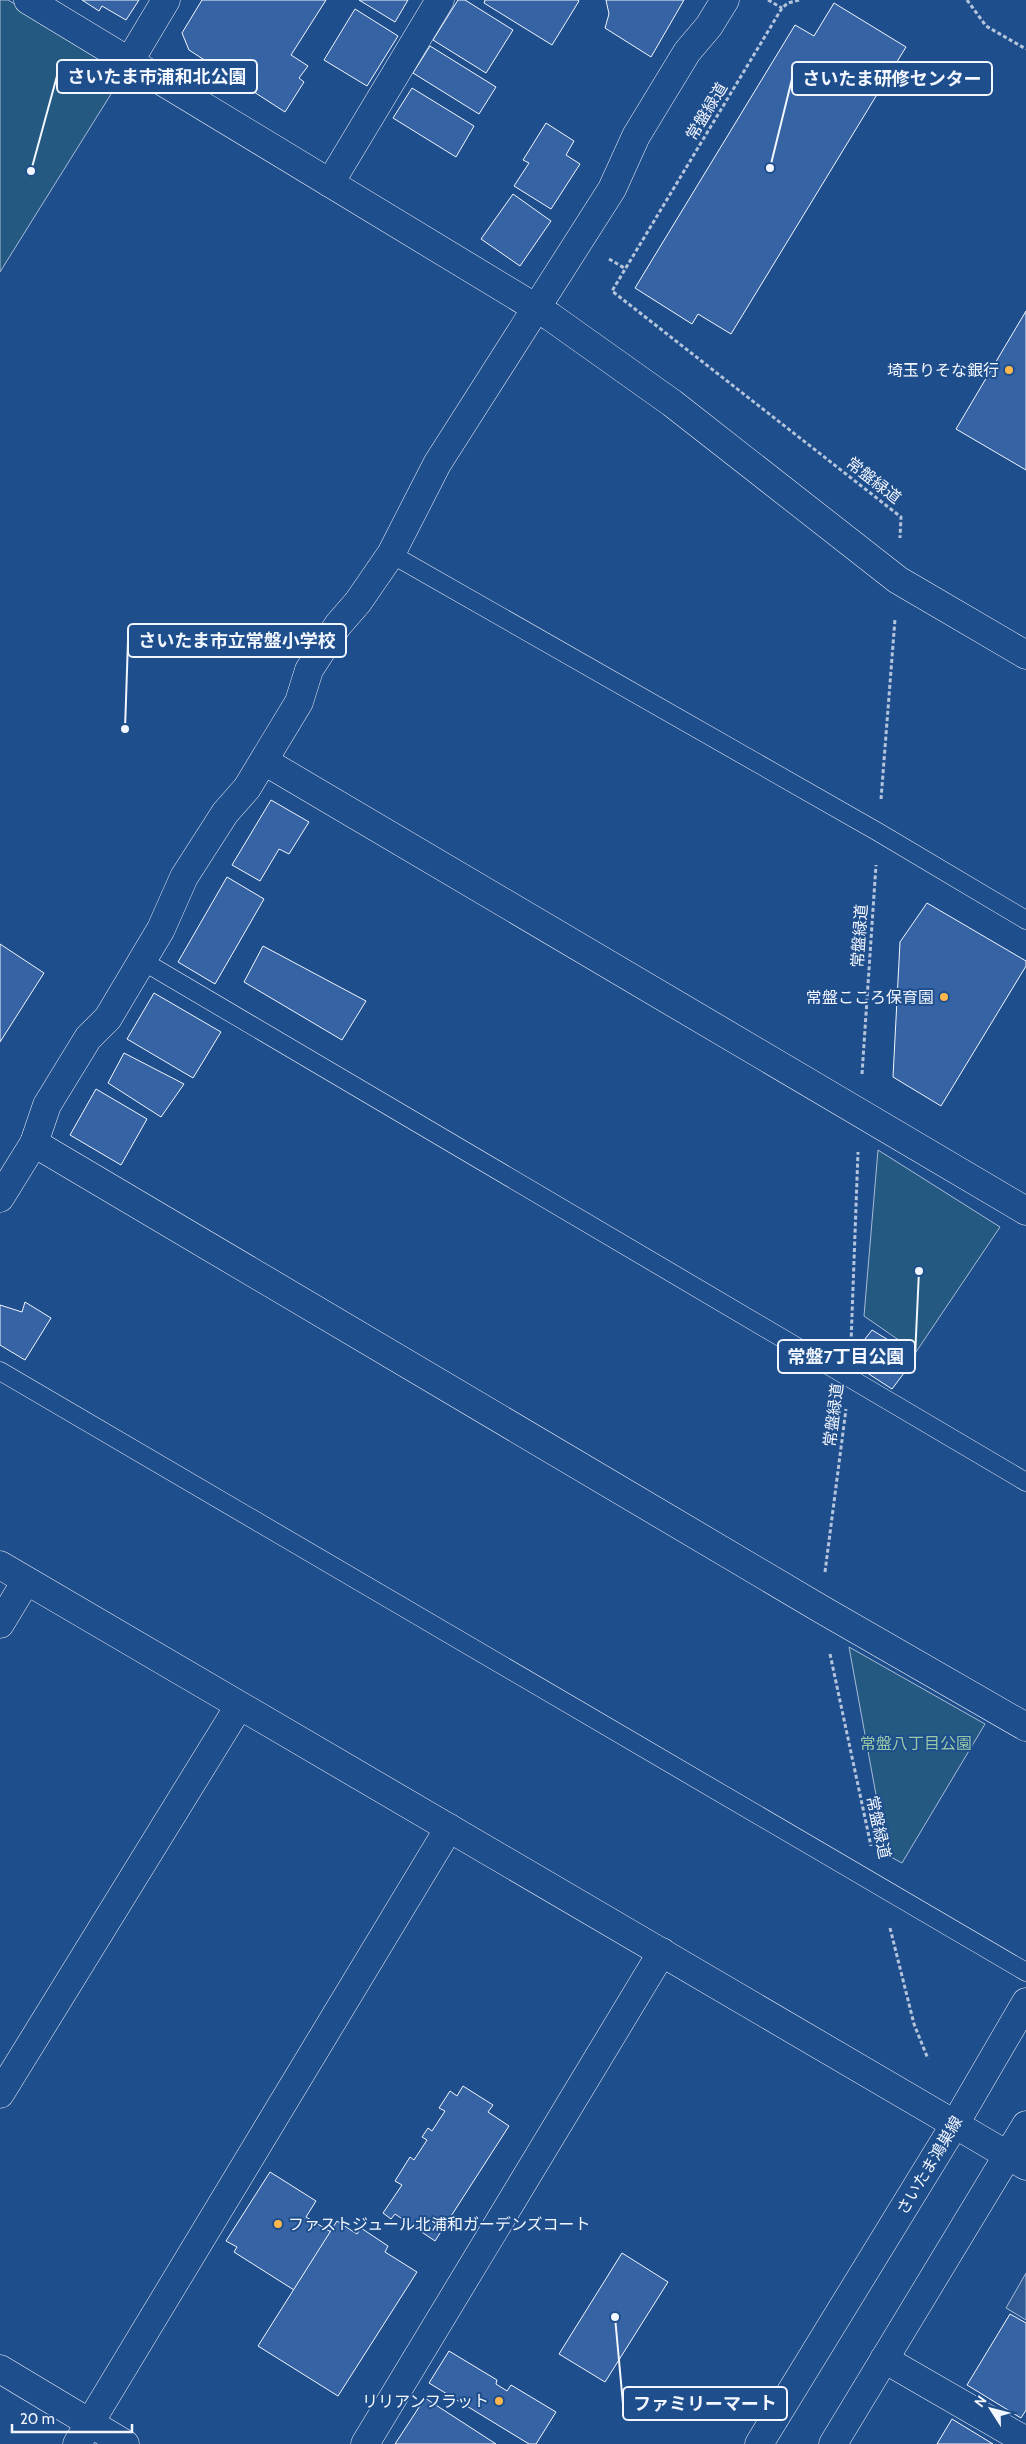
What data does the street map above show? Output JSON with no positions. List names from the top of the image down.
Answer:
{
  "streets": {
    "street": ["さいたま鴻巣線"],
    "path": ["常盤緑道"]
  },
  "parks": ["常盤八丁目公園"],
  "places": [
    "さいたま研修センター",
    "さいたま市浦和北公園",
    "埼玉りそな銀行",
    "さいたま市立常盤小学校",
    "常盤こころ保育園",
    "常盤7丁目公園",
    "ファストジュール北浦和ガーデンズコート",
    "ファミリーマート",
    "リリアンフラット"
  ],
  "scale_bar": "20 m",
  "north": "top left"
}
